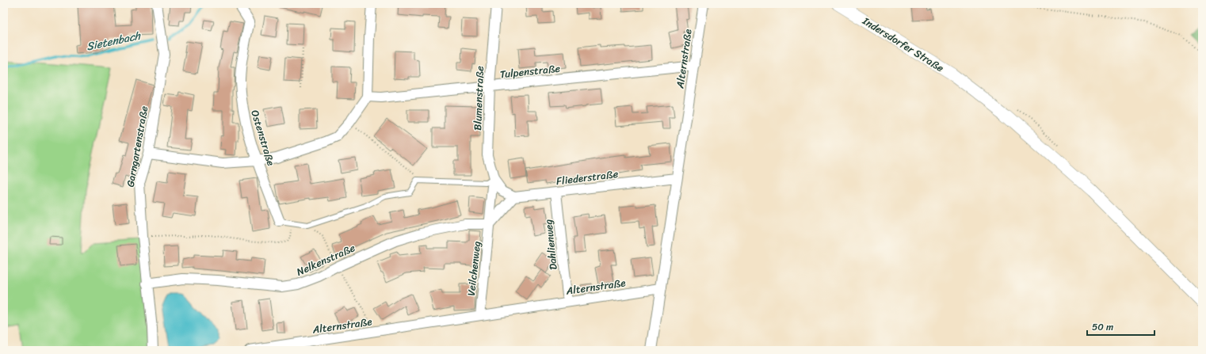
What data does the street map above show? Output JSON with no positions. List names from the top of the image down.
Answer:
{
  "streets": {
    "street": [
      "Indersdorfer Straße",
      "Alternstraße",
      "Tulpenstraße",
      "Blumenstraße",
      "Ostenstraße",
      "Garngartenstraße",
      "Fliederstraße",
      "Dahlienweg",
      "Nelkenstraße",
      "Veilchenweg"
    ]
  },
  "crossings": [
    ["Alternstraße", "Tulpenstraße"],
    ["Alternstraße", "Fliederstraße"],
    ["Alternstraße", "Veilchenweg"],
    ["Tulpenstraße", "Blumenstraße"],
    ["Blumenstraße", "Fliederstraße"],
    ["Blumenstraße", "Veilchenweg"],
    ["Garngartenstraße", "Nelkenstraße"],
    ["Fliederstraße", "Dahlienweg"],
    ["Nelkenstraße", "Veilchenweg"]
  ],
  "water": ["Sietenbach"],
  "scale_bar": "50 m"
}
